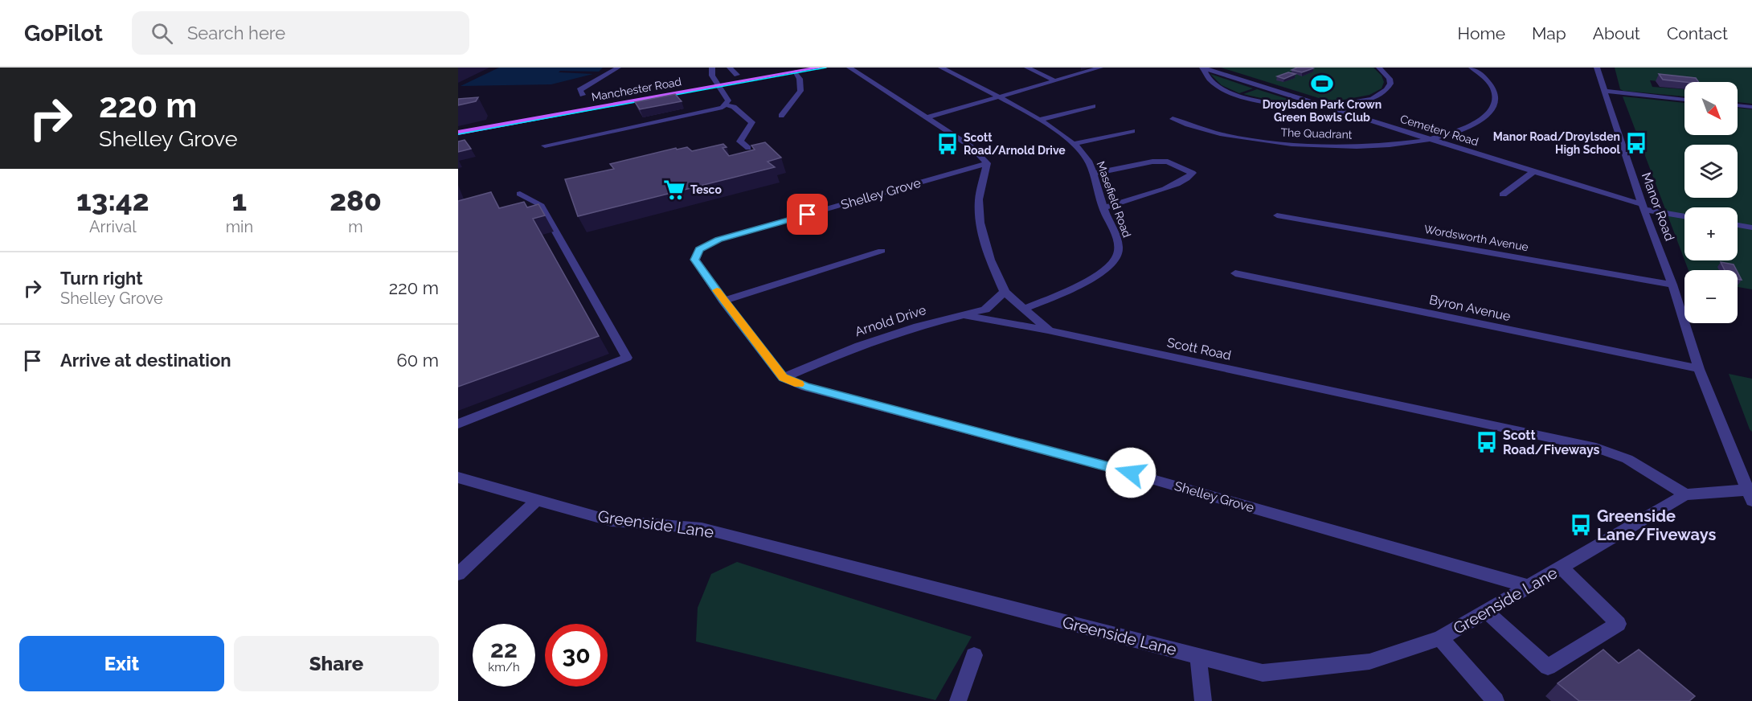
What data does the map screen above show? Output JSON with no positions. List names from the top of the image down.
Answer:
{
  "streets": {
    "main road": ["Manchester Road"],
    "street": [
      "Cemetery Road",
      "The Quadrant",
      "Shelley Grove",
      "Masefield Road",
      "Manor Road",
      "Wordsworth Avenue",
      "Byron Avenue",
      "Arnold Drive",
      "Scott Road",
      "Greenside Lane"
    ]
  },
  "crossings": [
    ["Cemetery Road", "The Quadrant"],
    ["Cemetery Road", "Manor Road"],
    ["Shelley Grove", "Arnold Drive"],
    ["Shelley Grove", "Scott Road"],
    ["Shelley Grove", "Greenside Lane"],
    ["Masefield Road", "Scott Road"],
    ["Manor Road", "Wordsworth Avenue"],
    ["Manor Road", "Byron Avenue"],
    ["Manor Road", "Greenside Lane"],
    ["Arnold Drive", "Scott Road"],
    ["Scott Road", "Greenside Lane"]
  ],
  "places": {
    "sports": ["Droylsden Park Crown Green Bowls Club"],
    "bus stop": [
      "Manor Road/Droylsden High School",
      "Scott Road/Arnold Drive",
      "Scott Road/Fiveways",
      "Greenside Lane/Fiveways"
    ],
    "supermarket": ["Tesco"]
  },
  "north": "bottom right",
  "page": {
    "header": "GoPilot",
    "search": "Search here",
    "nav": [
      "Home",
      "Map",
      "About",
      "Contact"
    ],
    "turn": ["220 m", "Shelley Grove"],
    "map_buttons": ["+", "−"],
    "eta": [
      "13:42",
      "Arrival",
      "1",
      "min",
      "280",
      "m"
    ],
    "list": [
      {
        "name": "Turn right",
        "note": "Shelley Grove",
        "value": "220 m"
      },
      {
        "name": "Arrive at destination",
        "value": "60 m"
      }
    ],
    "speed": "22 km/h",
    "limit": "30",
    "buttons": ["Exit", "Share"]
  }
}
